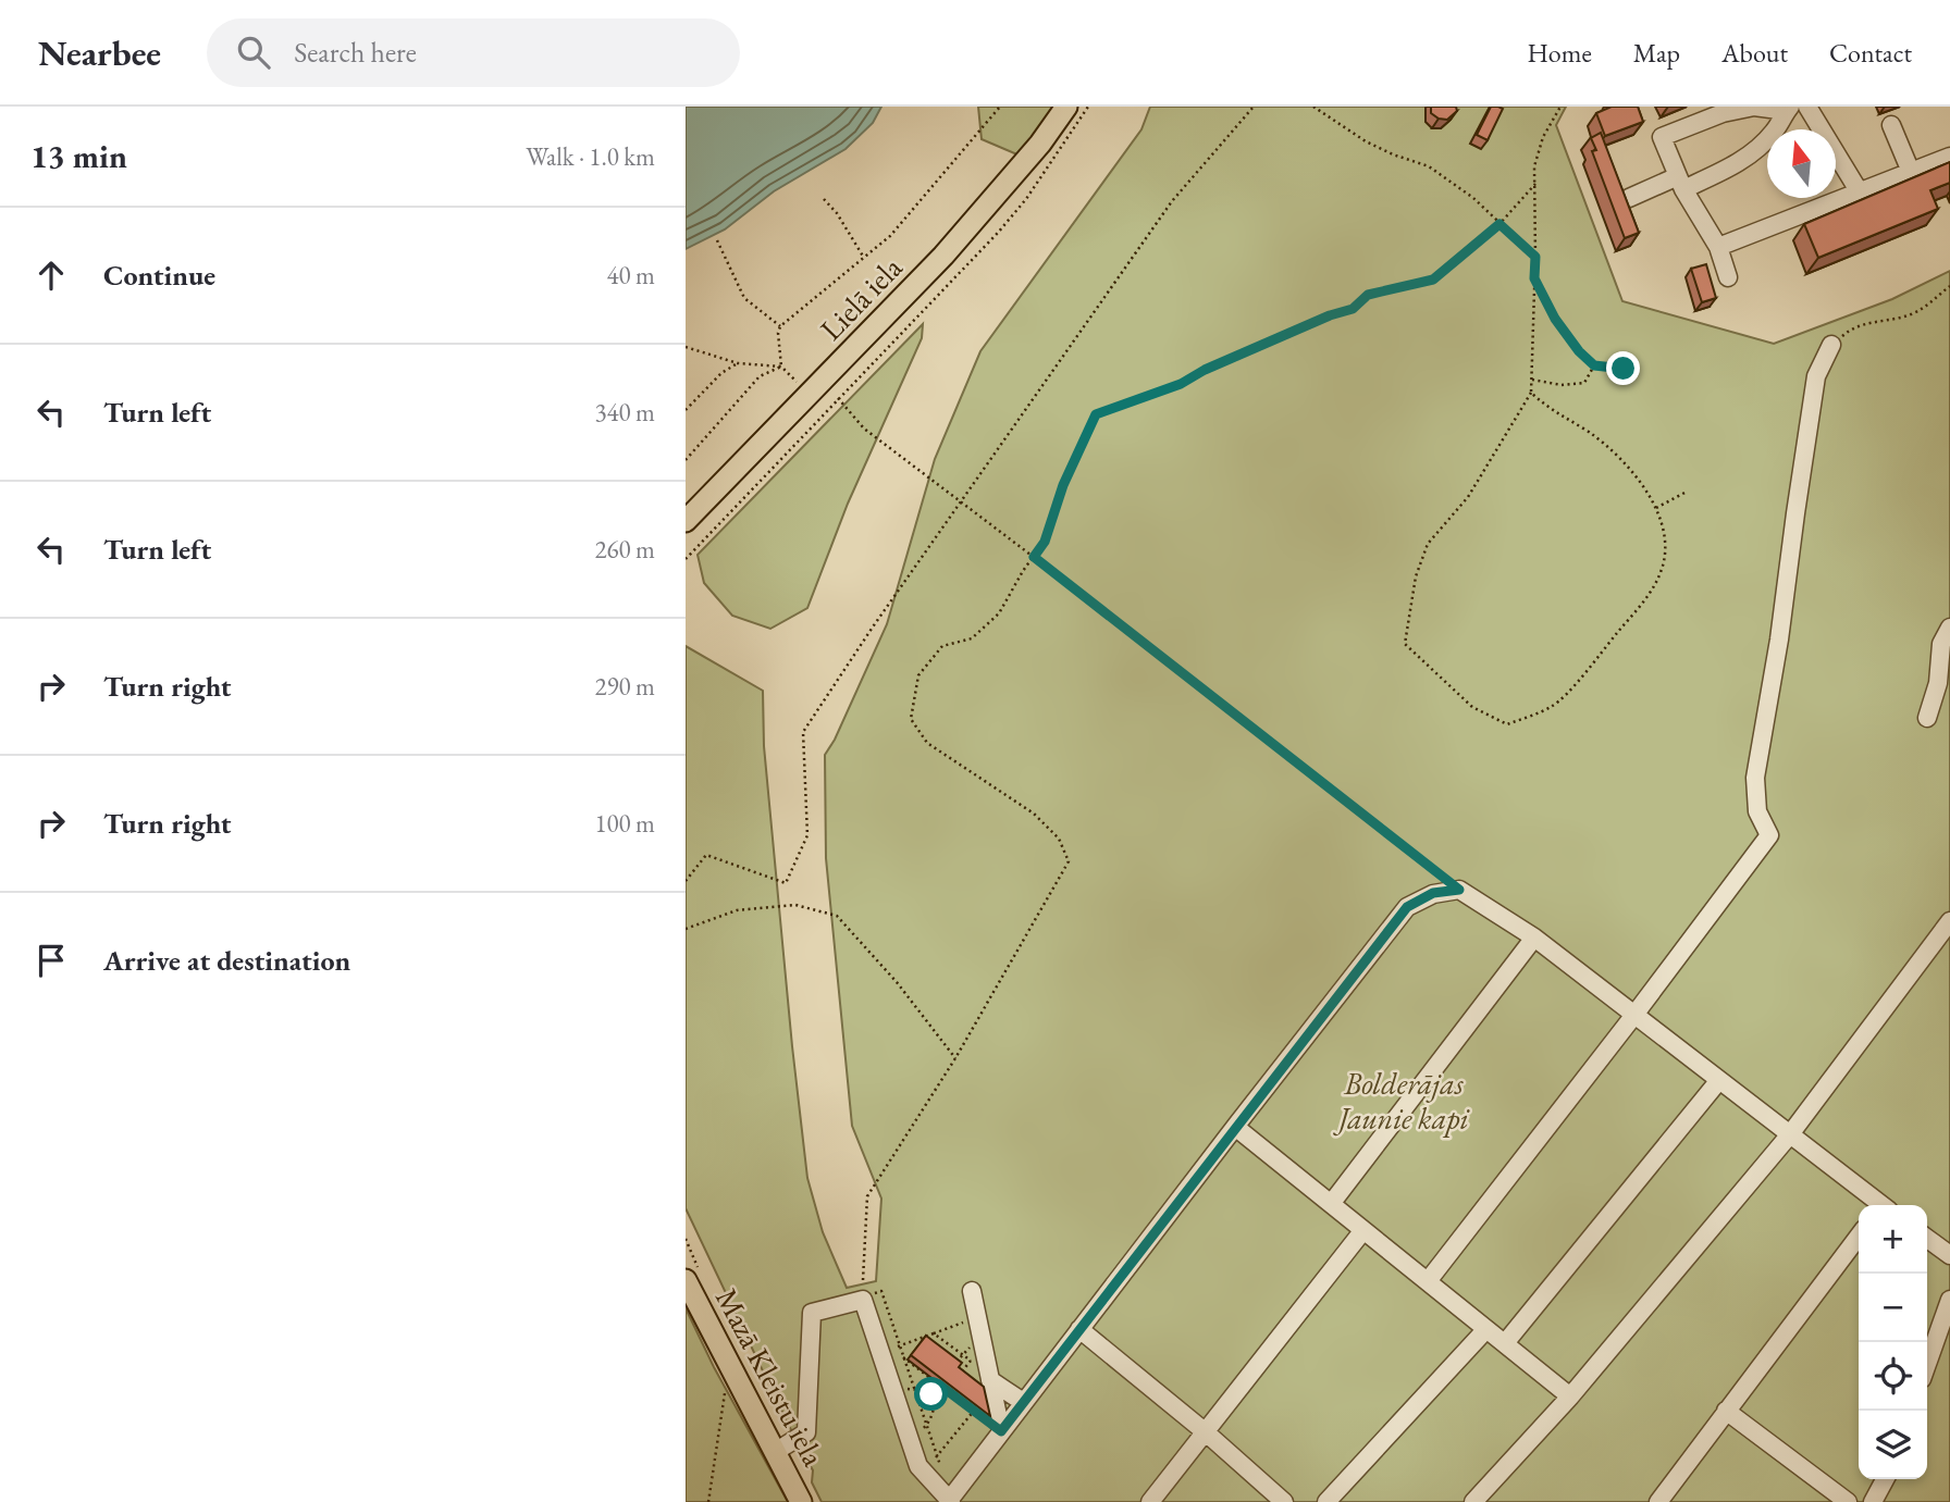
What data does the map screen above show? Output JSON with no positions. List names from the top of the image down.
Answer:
{
  "streets": {
    "main road": ["Lielā iela", "Mazā Kleistu iela"]
  },
  "parks": ["Bolderājas Jaunie kapi"],
  "north": "top",
  "page": {
    "header": "Nearbee",
    "search": "Search here",
    "nav": [
      "Home",
      "Map",
      "About",
      "Contact"
    ],
    "heading": ["13 min", "Walk · 1.0 km"],
    "list": [
      ["Continue", "40 m"],
      ["Turn left", "340 m"],
      ["Turn left", "260 m"],
      ["Turn right", "290 m"],
      ["Turn right", "100 m"],
      "Arrive at destination"
    ],
    "map_buttons": ["+", "−"]
  }
}
